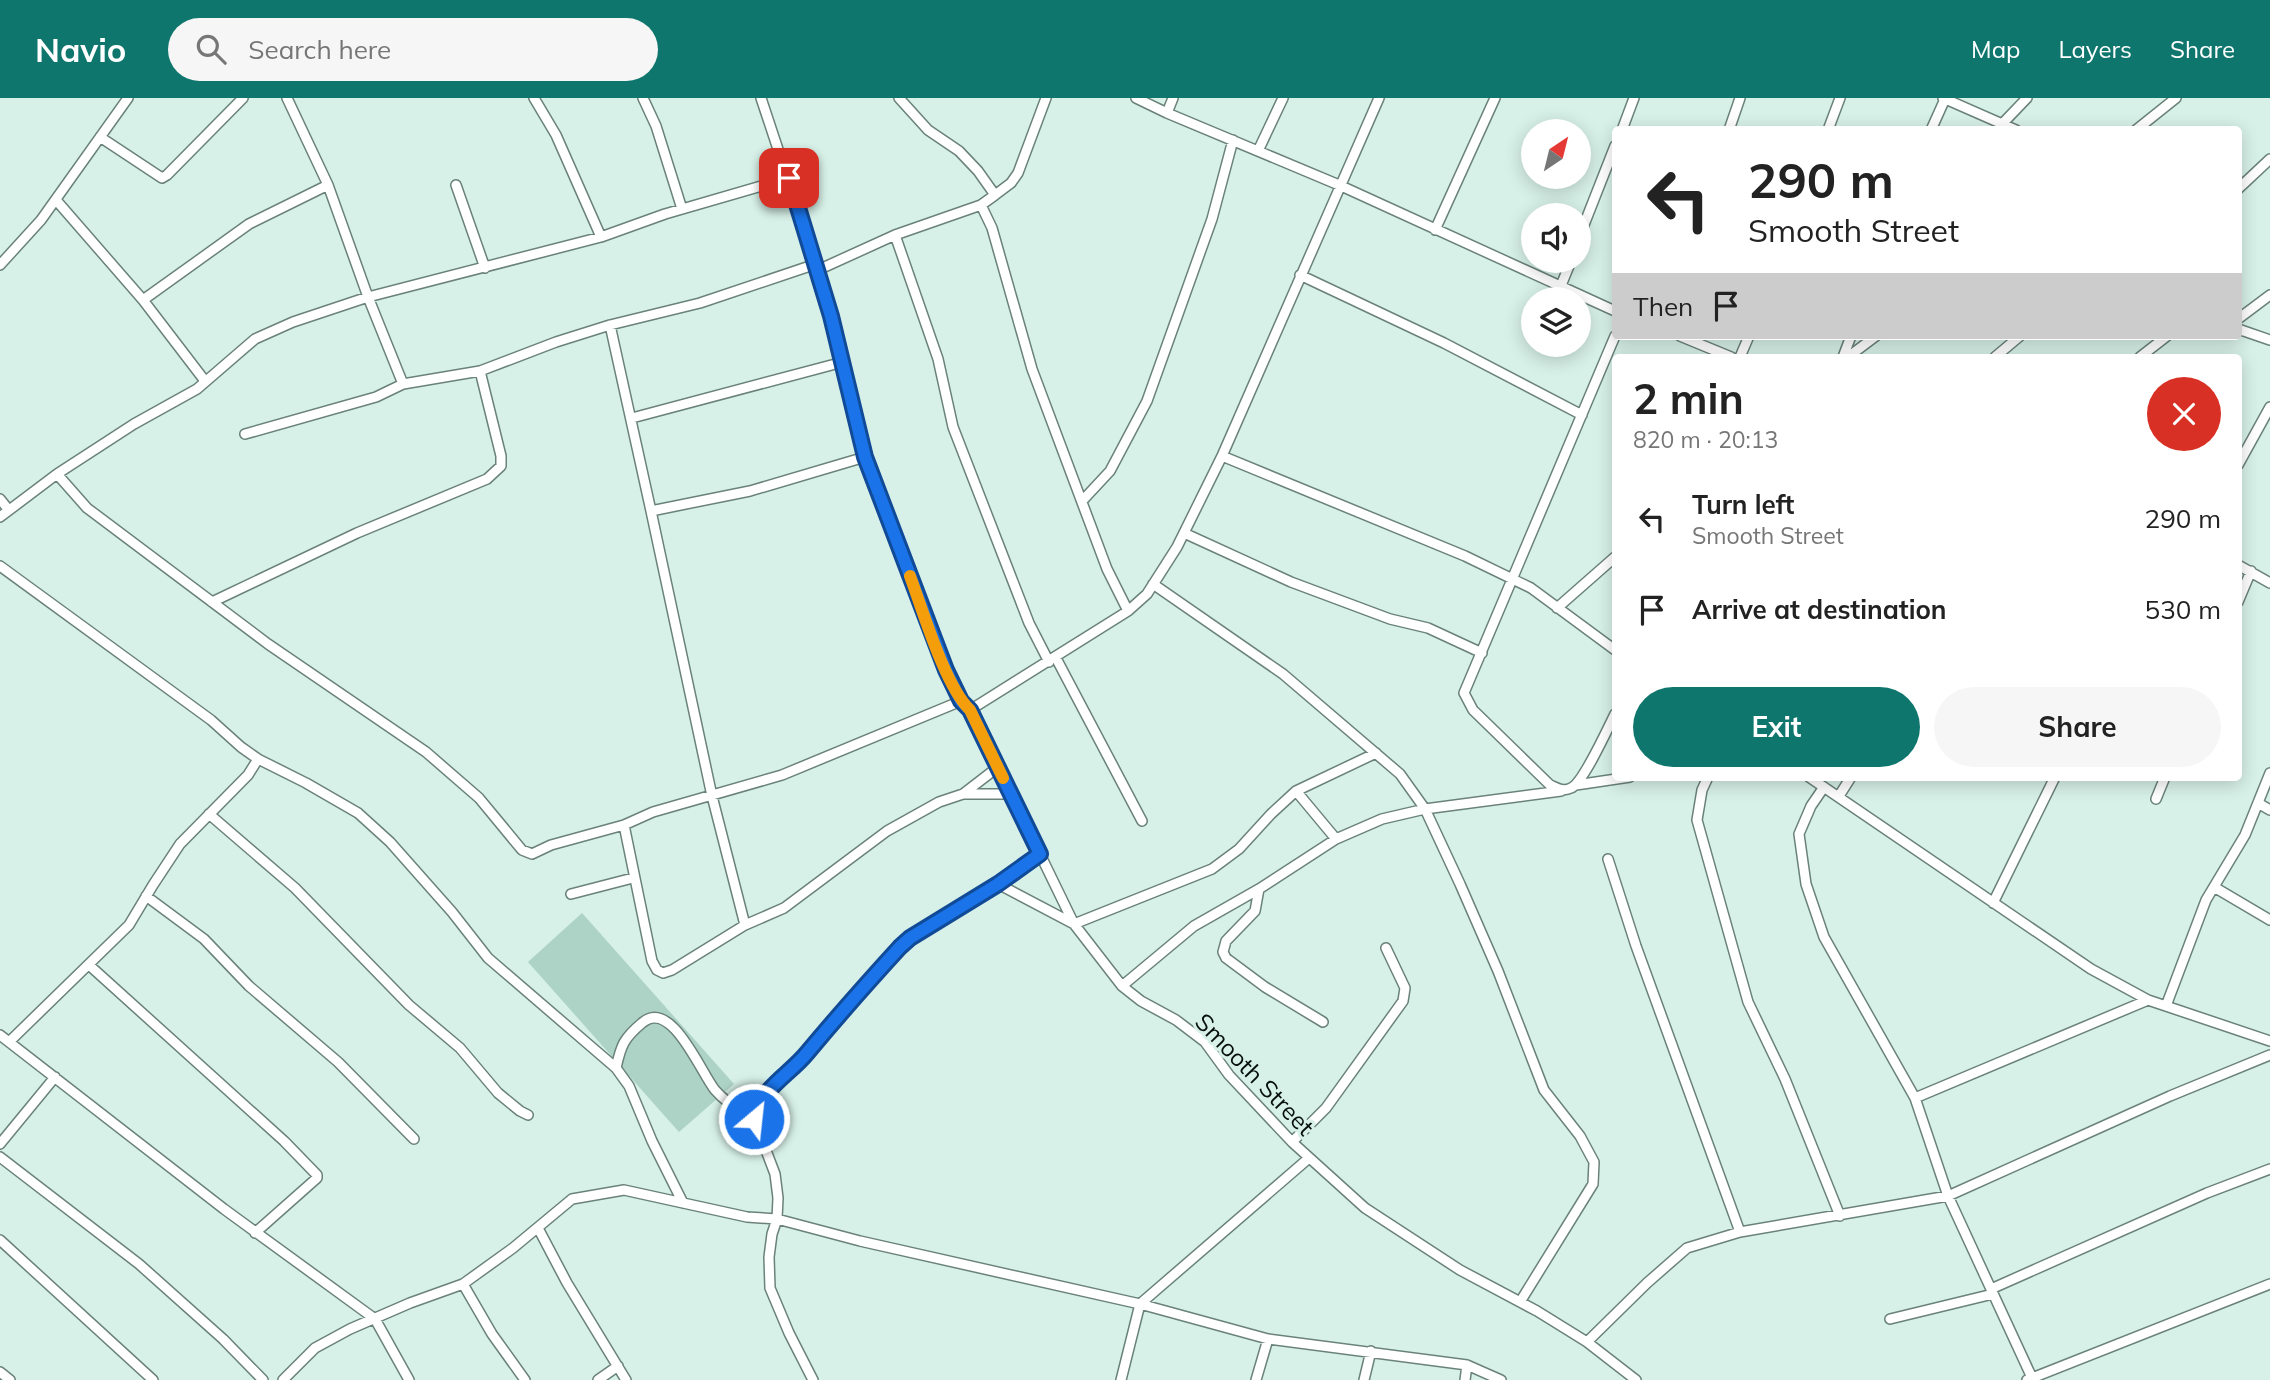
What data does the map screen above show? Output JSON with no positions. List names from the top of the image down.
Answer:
{
  "streets": {
    "street": ["Smooth Street"]
  },
  "north": "top right",
  "page": {
    "header": "Navio",
    "search": "Search here",
    "nav": ["Map", "Layers", "Share"],
    "turn": ["290 m", "Smooth Street"],
    "then": "Then",
    "heading": ["2 min", "820 m · 20:13"],
    "list": [
      {
        "name": "Turn left",
        "note": "Smooth Street",
        "value": "290 m"
      },
      {
        "name": "Arrive at destination",
        "value": "530 m"
      }
    ],
    "buttons": ["Exit", "Share"]
  }
}
